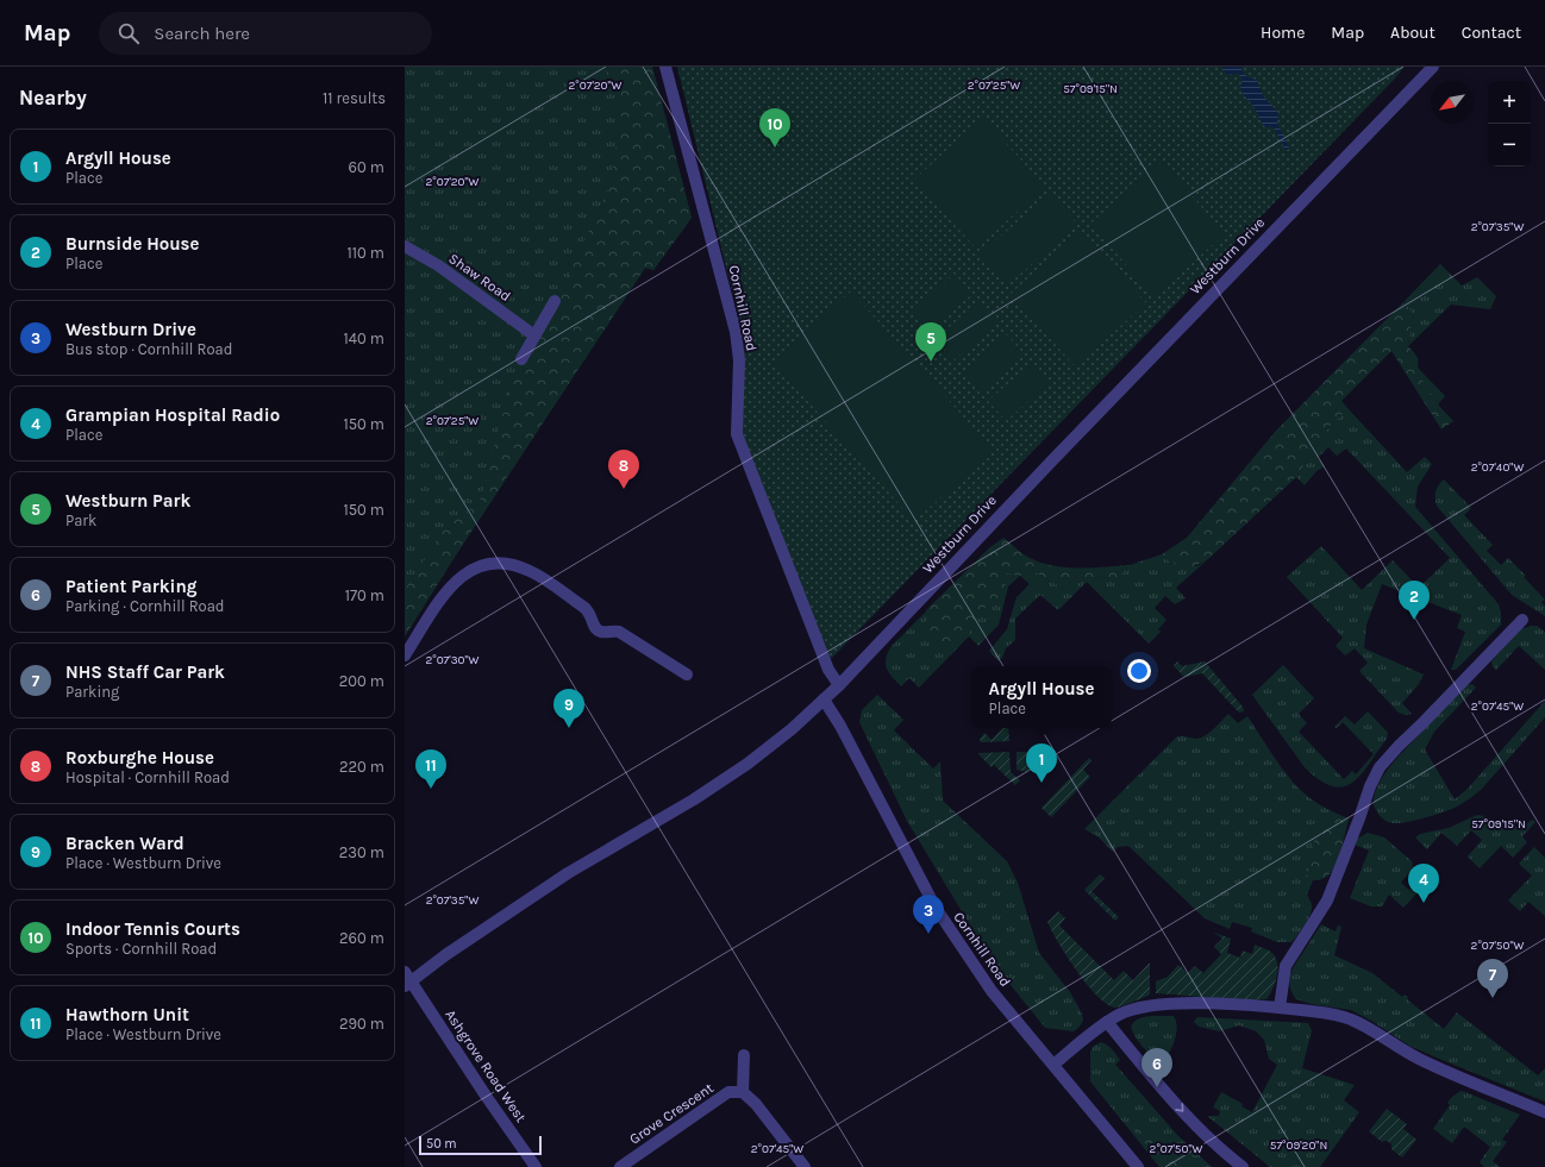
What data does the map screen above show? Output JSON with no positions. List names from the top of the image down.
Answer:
{
  "streets": {
    "street": [
      "Westburn Drive",
      "Shaw Road",
      "Cornhill Road",
      "Ashgrove Road West",
      "Grove Crescent"
    ]
  },
  "crossings": [
    ["Westburn Drive", "Cornhill Road"],
    ["Westburn Drive", "Ashgrove Road West"]
  ],
  "scale_bar": "50 m",
  "north": "bottom left",
  "page": {
    "header": "Map",
    "search": "Search here",
    "nav": [
      "Home",
      "Map",
      "About",
      "Contact"
    ],
    "heading": ["Nearby", "11 results"],
    "map_buttons": ["+", "−"],
    "pins": [
      "10",
      "5",
      "8",
      "2",
      "9",
      "1",
      "11",
      "4",
      "3",
      "7",
      "6"
    ],
    "list": [
      {
        "mark": "1",
        "name": "Argyll House",
        "note": "Place",
        "value": "60 m"
      },
      {
        "mark": "2",
        "name": "Burnside House",
        "note": "Place",
        "value": "110 m"
      },
      {
        "mark": "3",
        "name": "Westburn Drive",
        "note": "Bus stop · Cornhill Road",
        "value": "140 m"
      },
      {
        "mark": "4",
        "name": "Grampian Hospital Radio",
        "note": "Place",
        "value": "150 m"
      },
      {
        "mark": "5",
        "name": "Westburn Park",
        "note": "Park",
        "value": "150 m"
      },
      {
        "mark": "6",
        "name": "Patient Parking",
        "note": "Parking · Cornhill Road",
        "value": "170 m"
      },
      {
        "mark": "7",
        "name": "NHS Staff Car Park",
        "note": "Parking",
        "value": "200 m"
      },
      {
        "mark": "8",
        "name": "Roxburghe House",
        "note": "Hospital · Cornhill Road",
        "value": "220 m"
      },
      {
        "mark": "9",
        "name": "Bracken Ward",
        "note": "Place · Westburn Drive",
        "value": "230 m"
      },
      {
        "mark": "10",
        "name": "Indoor Tennis Courts",
        "note": "Sports · Cornhill Road",
        "value": "260 m"
      },
      {
        "mark": "11",
        "name": "Hawthorn Unit",
        "note": "Place · Westburn Drive",
        "value": "290 m"
      }
    ],
    "popup": ["Argyll House", "Place"],
    "scale": "50 m"
  },
  "coordinates": [
    "2°07'20\"W",
    "2°07'25\"W",
    "57°09'15\"N",
    "2°07'35\"W",
    "2°07'40\"W",
    "2°07'30\"W",
    "2°07'45\"W",
    "2°07'50\"W",
    "57°09'20\"N"
  ]
}
